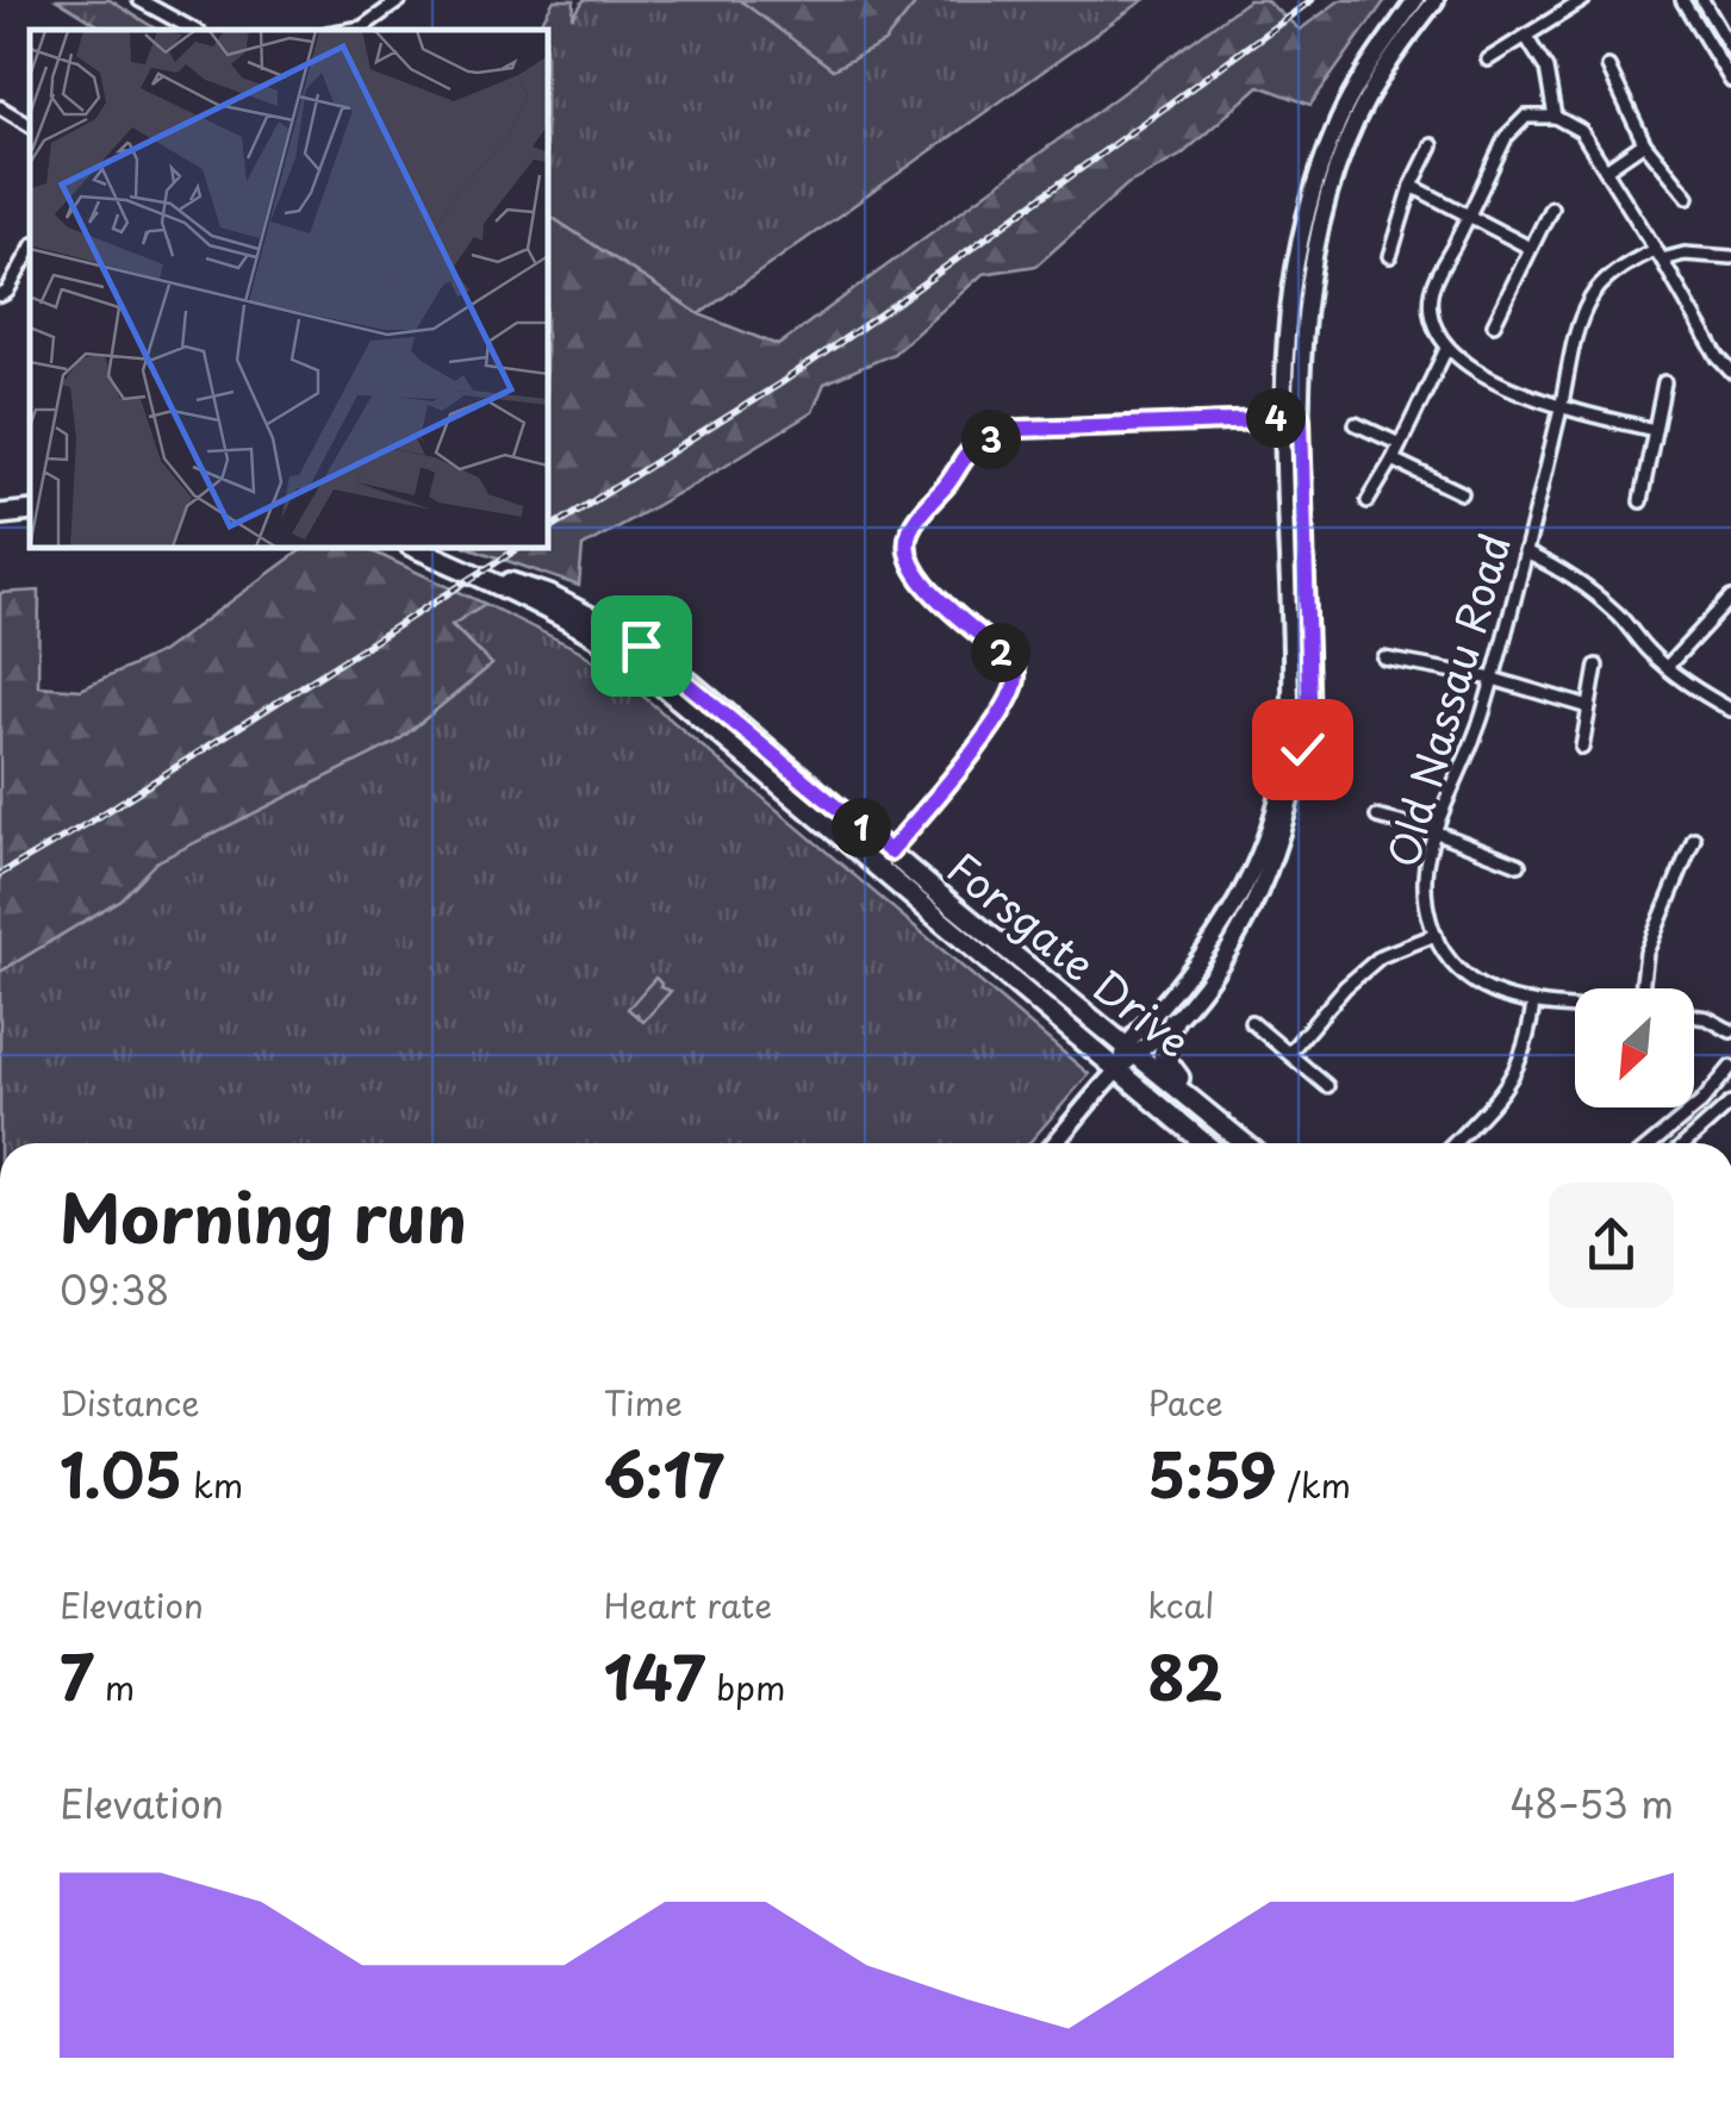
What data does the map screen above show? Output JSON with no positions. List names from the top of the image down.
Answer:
{
  "streets": {
    "main road": ["Forsgate Drive"],
    "street": ["Old Nassau Road"]
  },
  "north": "bottom left",
  "page": {
    "pins": [
      "4",
      "3",
      "2",
      "1"
    ],
    "heading": ["Morning run", "09:38"],
    "stats": [
      ["Distance", "1.05 km"],
      ["Time", "6:17"],
      ["Pace", "5:59 /km"],
      ["Elevation", "7 m"],
      ["Heart rate", "147 bpm"],
      ["kcal", "82"]
    ],
    "chart": ["Elevation", "48–53 m"]
  }
}
